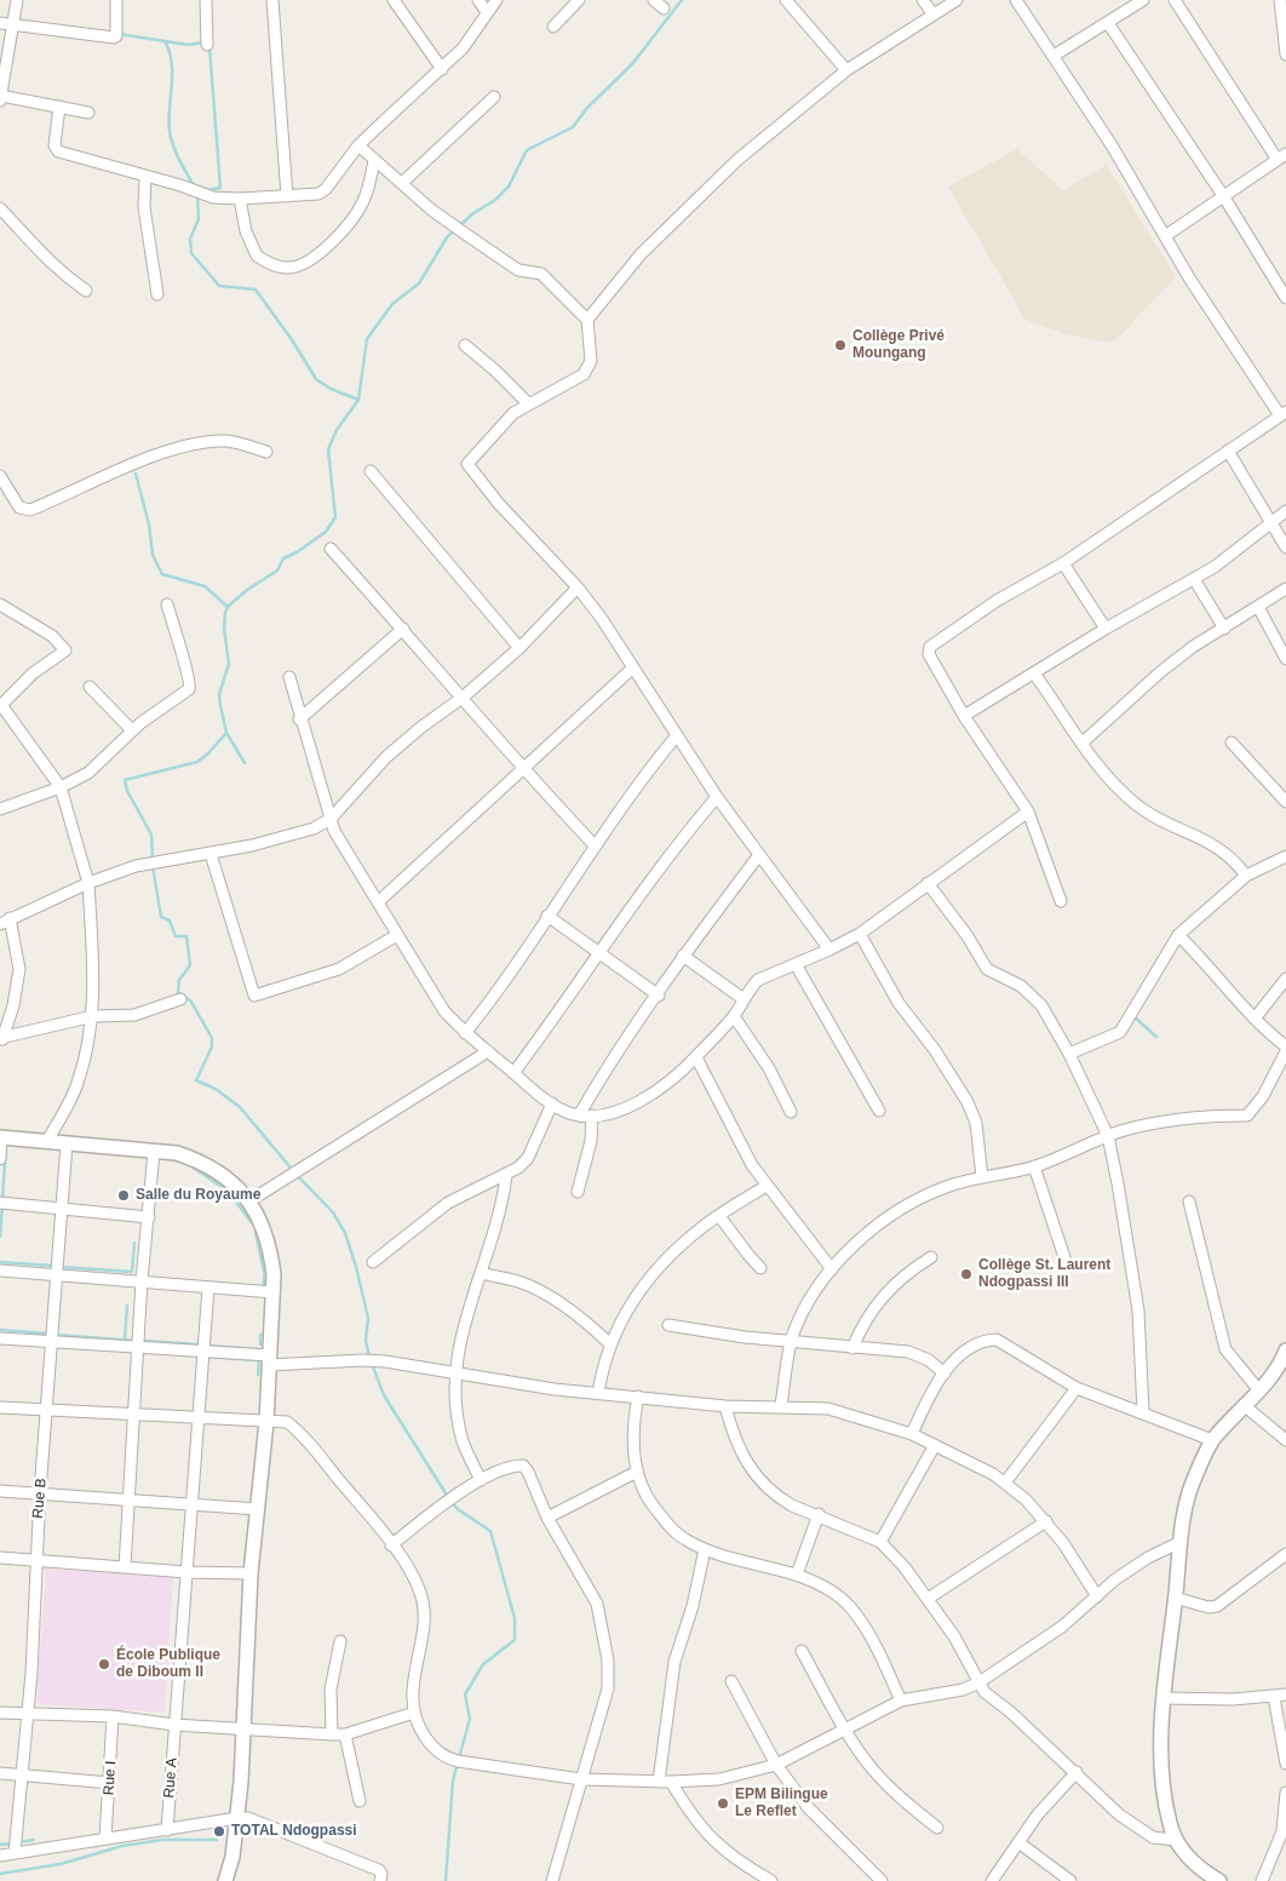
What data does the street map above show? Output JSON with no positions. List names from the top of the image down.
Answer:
{
  "streets": {
    "street": ["Rue B", "Rue I", "Rue A"]
  },
  "places": [
    "Collège Privé Moungang",
    "Salle du Royaume",
    "Collège St. Laurent Ndogpassi III",
    "École Publique de Diboum II",
    "EPM Bilingue Le Reflet",
    "TOTAL Ndogpassi"
  ]
}
